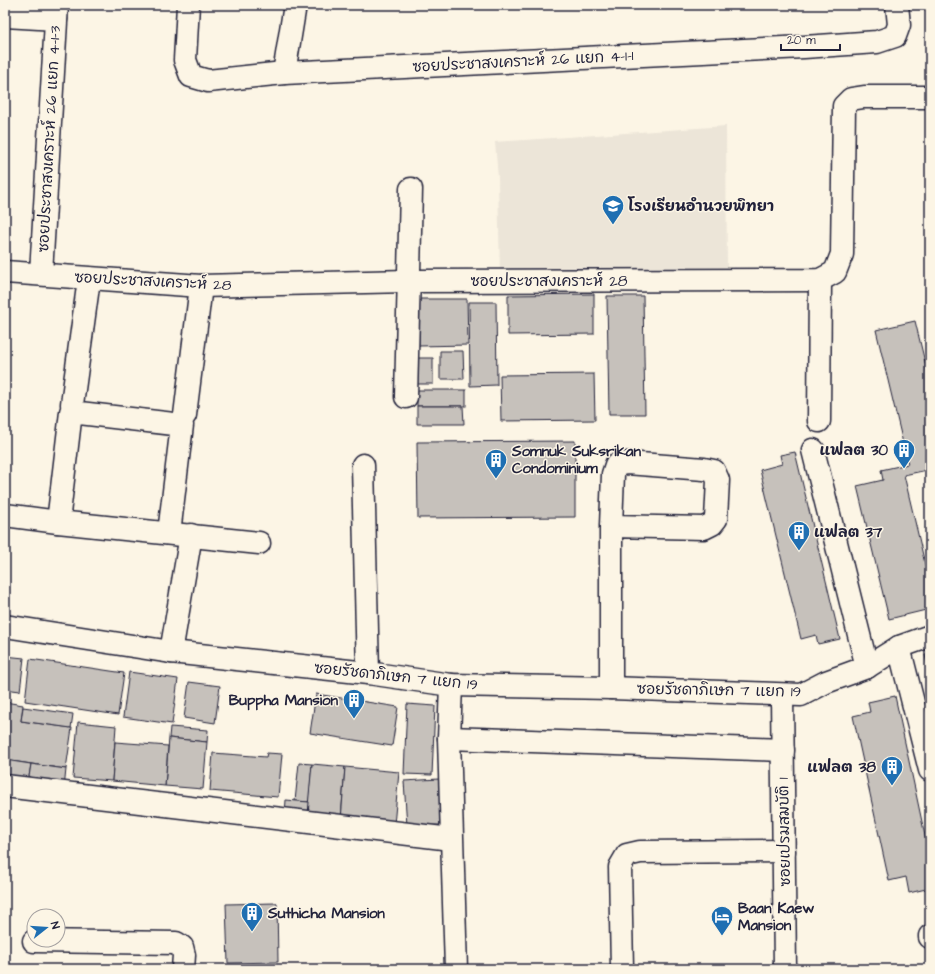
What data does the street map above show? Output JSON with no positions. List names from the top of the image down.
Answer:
{
  "streets": {
    "street": [
      "ซอยประชาสงเคราะห์ 26 แยก 4-1-1",
      "ซอยประชาสงเคราะห์ 26 แยก 4-1-3",
      "ซอยประชาสงเคราะห์ 28",
      "ซอยรัชดาภิเษก 7 แยก 19",
      "ซอยเปรมสมบัติ 1"
    ]
  },
  "crossings": [
    ["ซอยประชาสงเคราะห์ 26 แยก 4-1-3", "ซอยประชาสงเคราะห์ 28"],
    ["ซอยรัชดาภิเษก 7 แยก 19", "ซอยเปรมสมบัติ 1"]
  ],
  "places": {
    "school or university": ["โรงเรียนอำนวยพิทยา"],
    "building": [
      "แฟลต 30",
      "Somnuk Suksrikan Condominium",
      "แฟลต 37",
      "Buppha Mansion",
      "แฟลต 38",
      "Suthicha Mansion"
    ],
    "hotel": ["Baan Kaew Mansion"]
  },
  "scale_bar": "20 m",
  "north": "right"
}
